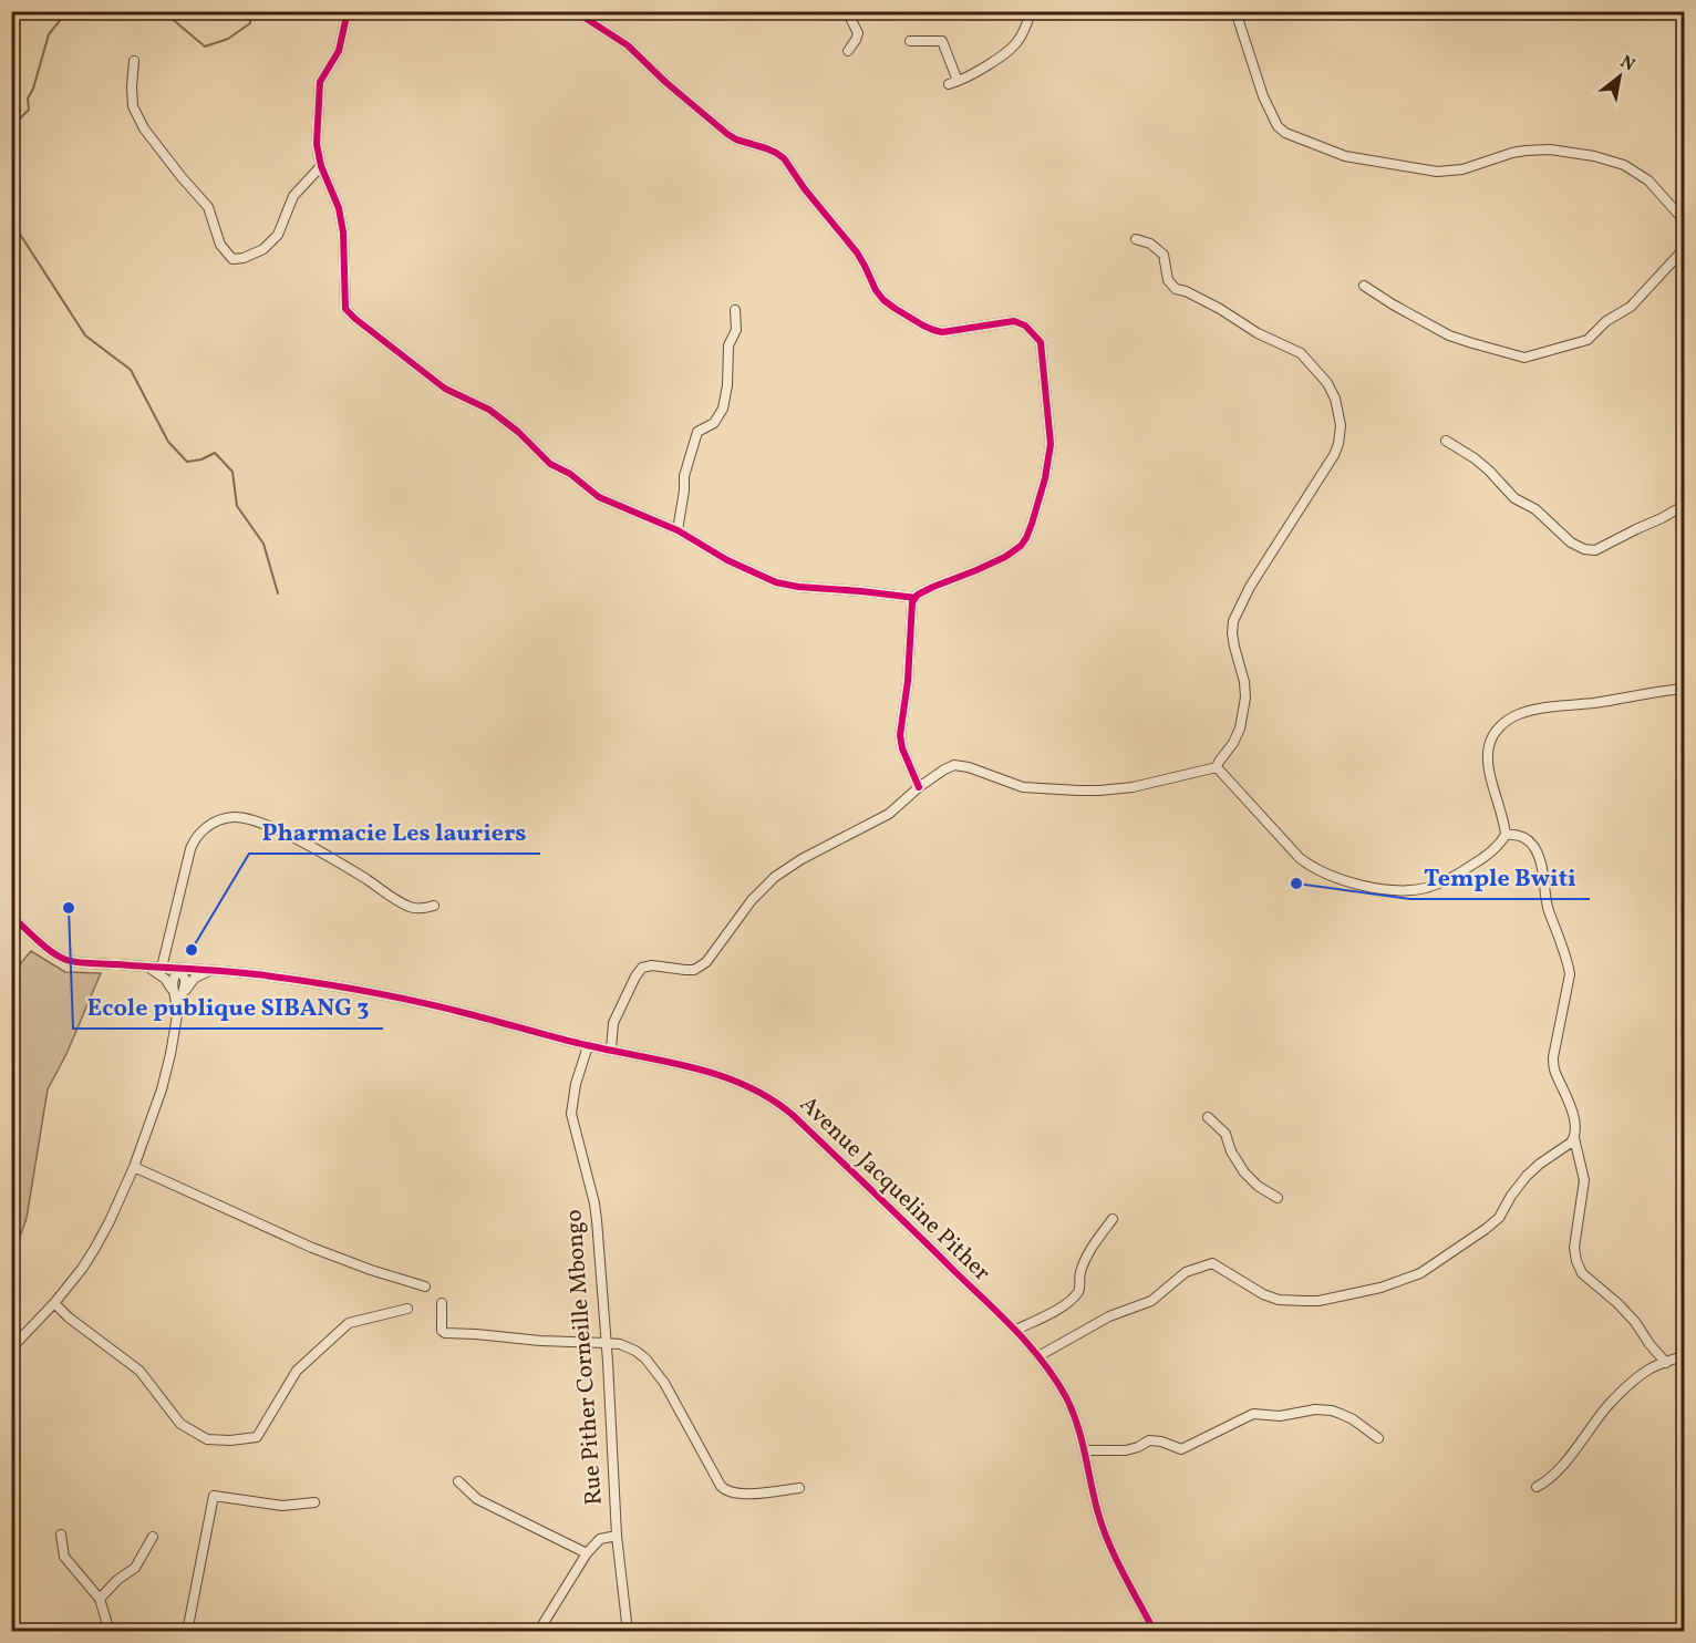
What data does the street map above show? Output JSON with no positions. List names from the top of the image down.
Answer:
{
  "streets": {
    "street": ["Avenue Jacqueline Pither", "Rue Pither Corneille Mbongo"]
  },
  "crossings": [
    ["Avenue Jacqueline Pither", "Rue Pither Corneille Mbongo"]
  ],
  "places": ["Temple Bwiti", "Ecole publique SIBANG 3", "Pharmacie Les lauriers"],
  "north": "top right"
}
